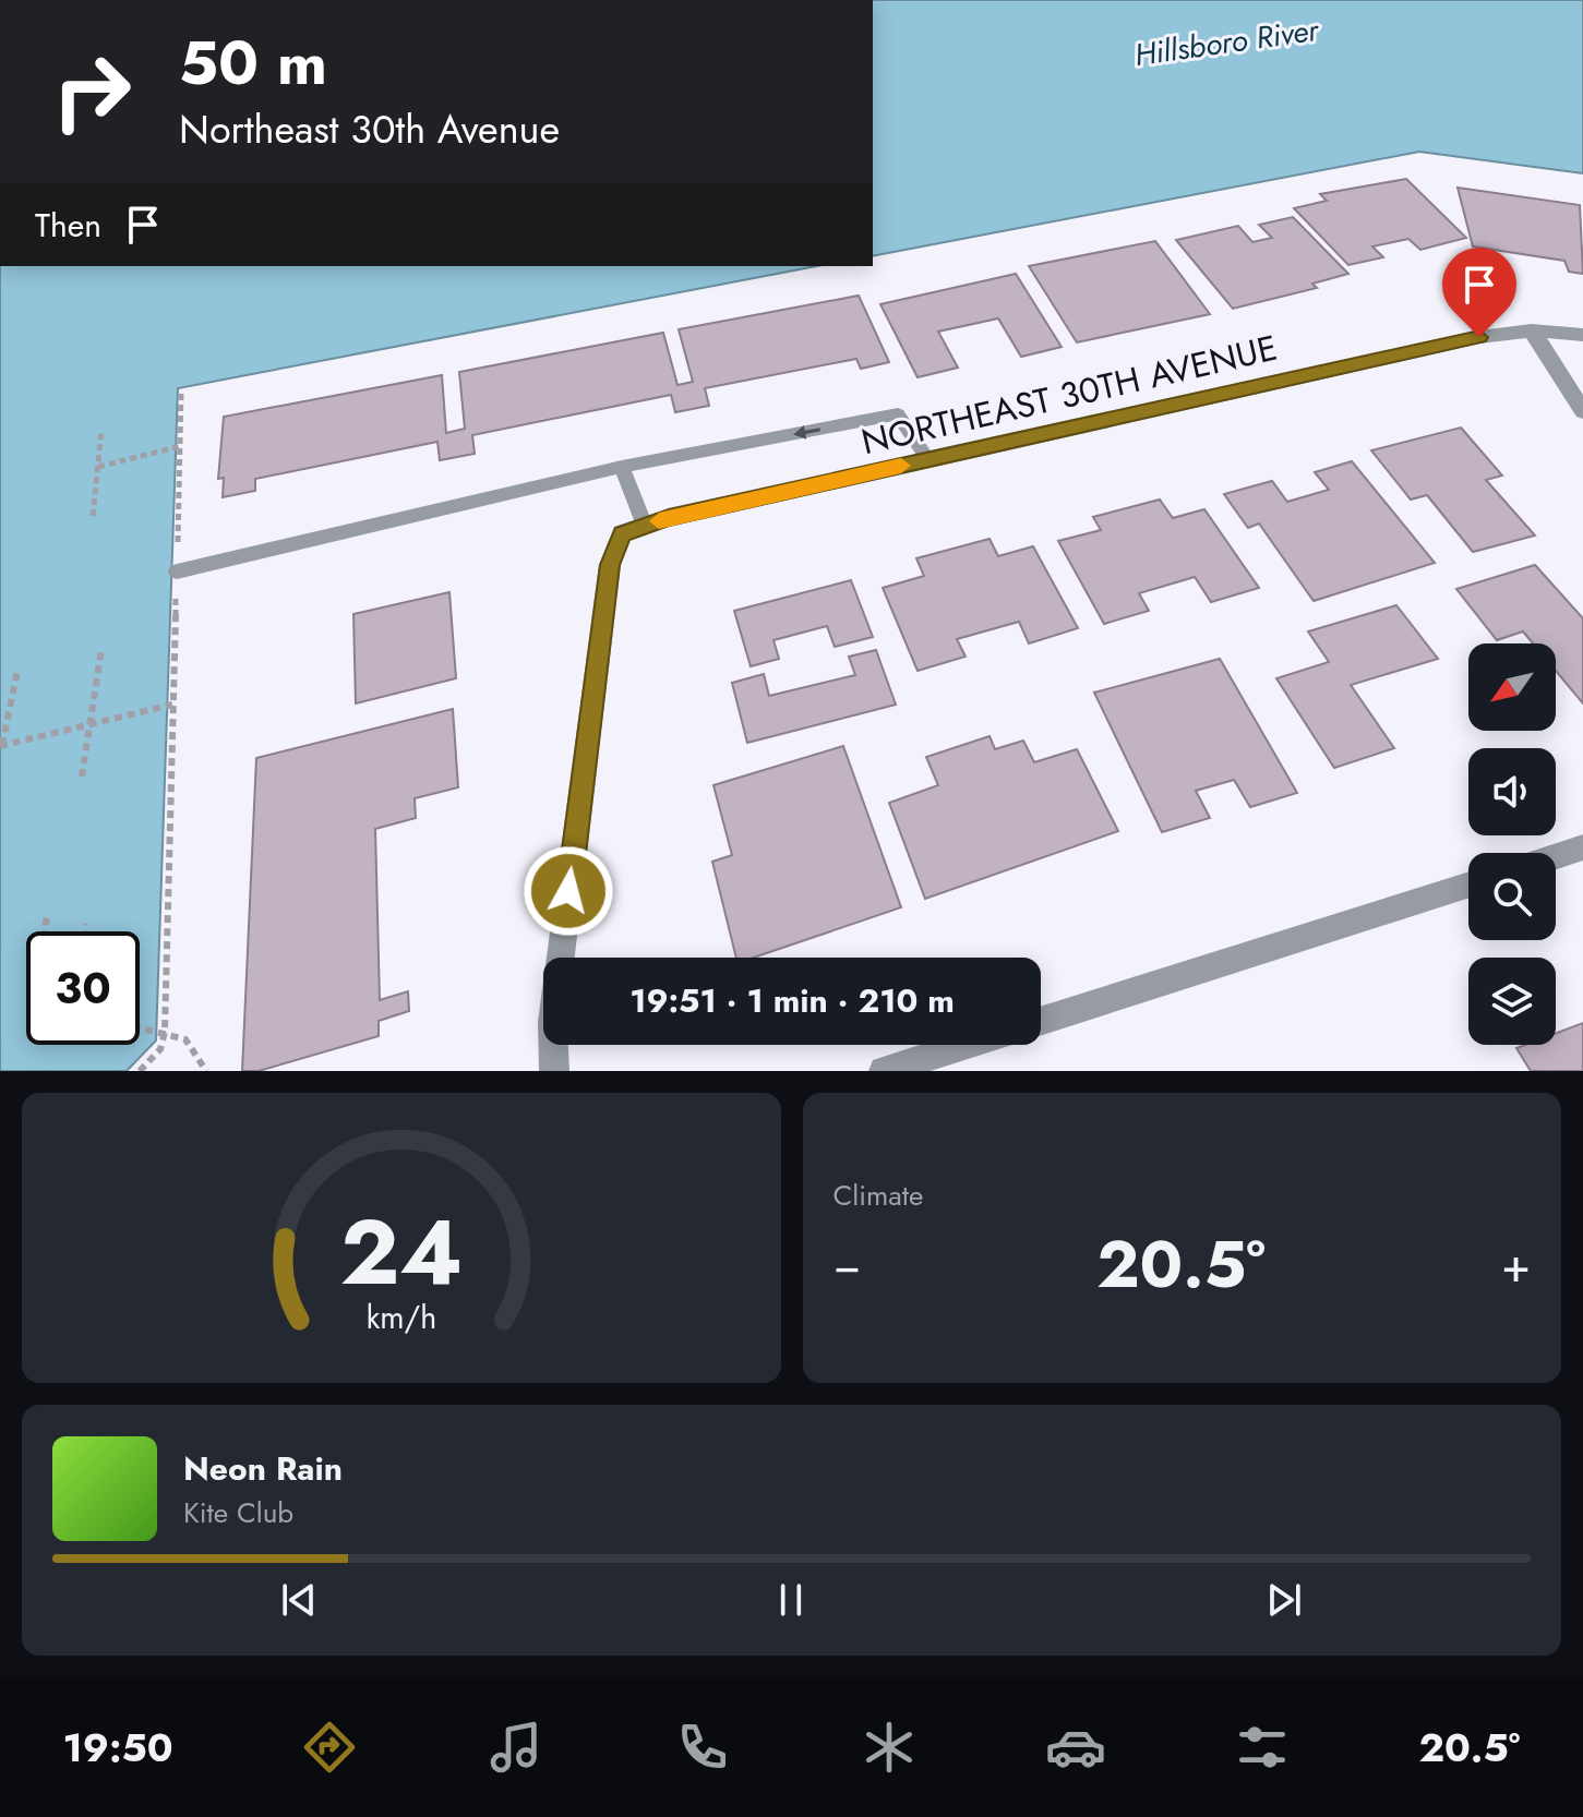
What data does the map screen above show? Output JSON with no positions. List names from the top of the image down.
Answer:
{
  "streets": {
    "street": ["NORTHEAST 30TH AVENUE"]
  },
  "water": ["Hillsboro River"],
  "north": "bottom left",
  "page": {
    "turn": ["50 m", "Northeast 30th Avenue"],
    "then": "Then",
    "limit": "30",
    "trip": "19:51 · 1 min · 210 m",
    "tile": "Climate",
    "heat": ["−", "20.5°", "+"],
    "song": ["Neon Rain", "Kite Club"],
    "tabs": ["19:50", "20.5°"],
    "gauge": ["24", "km/h"]
  }
}
